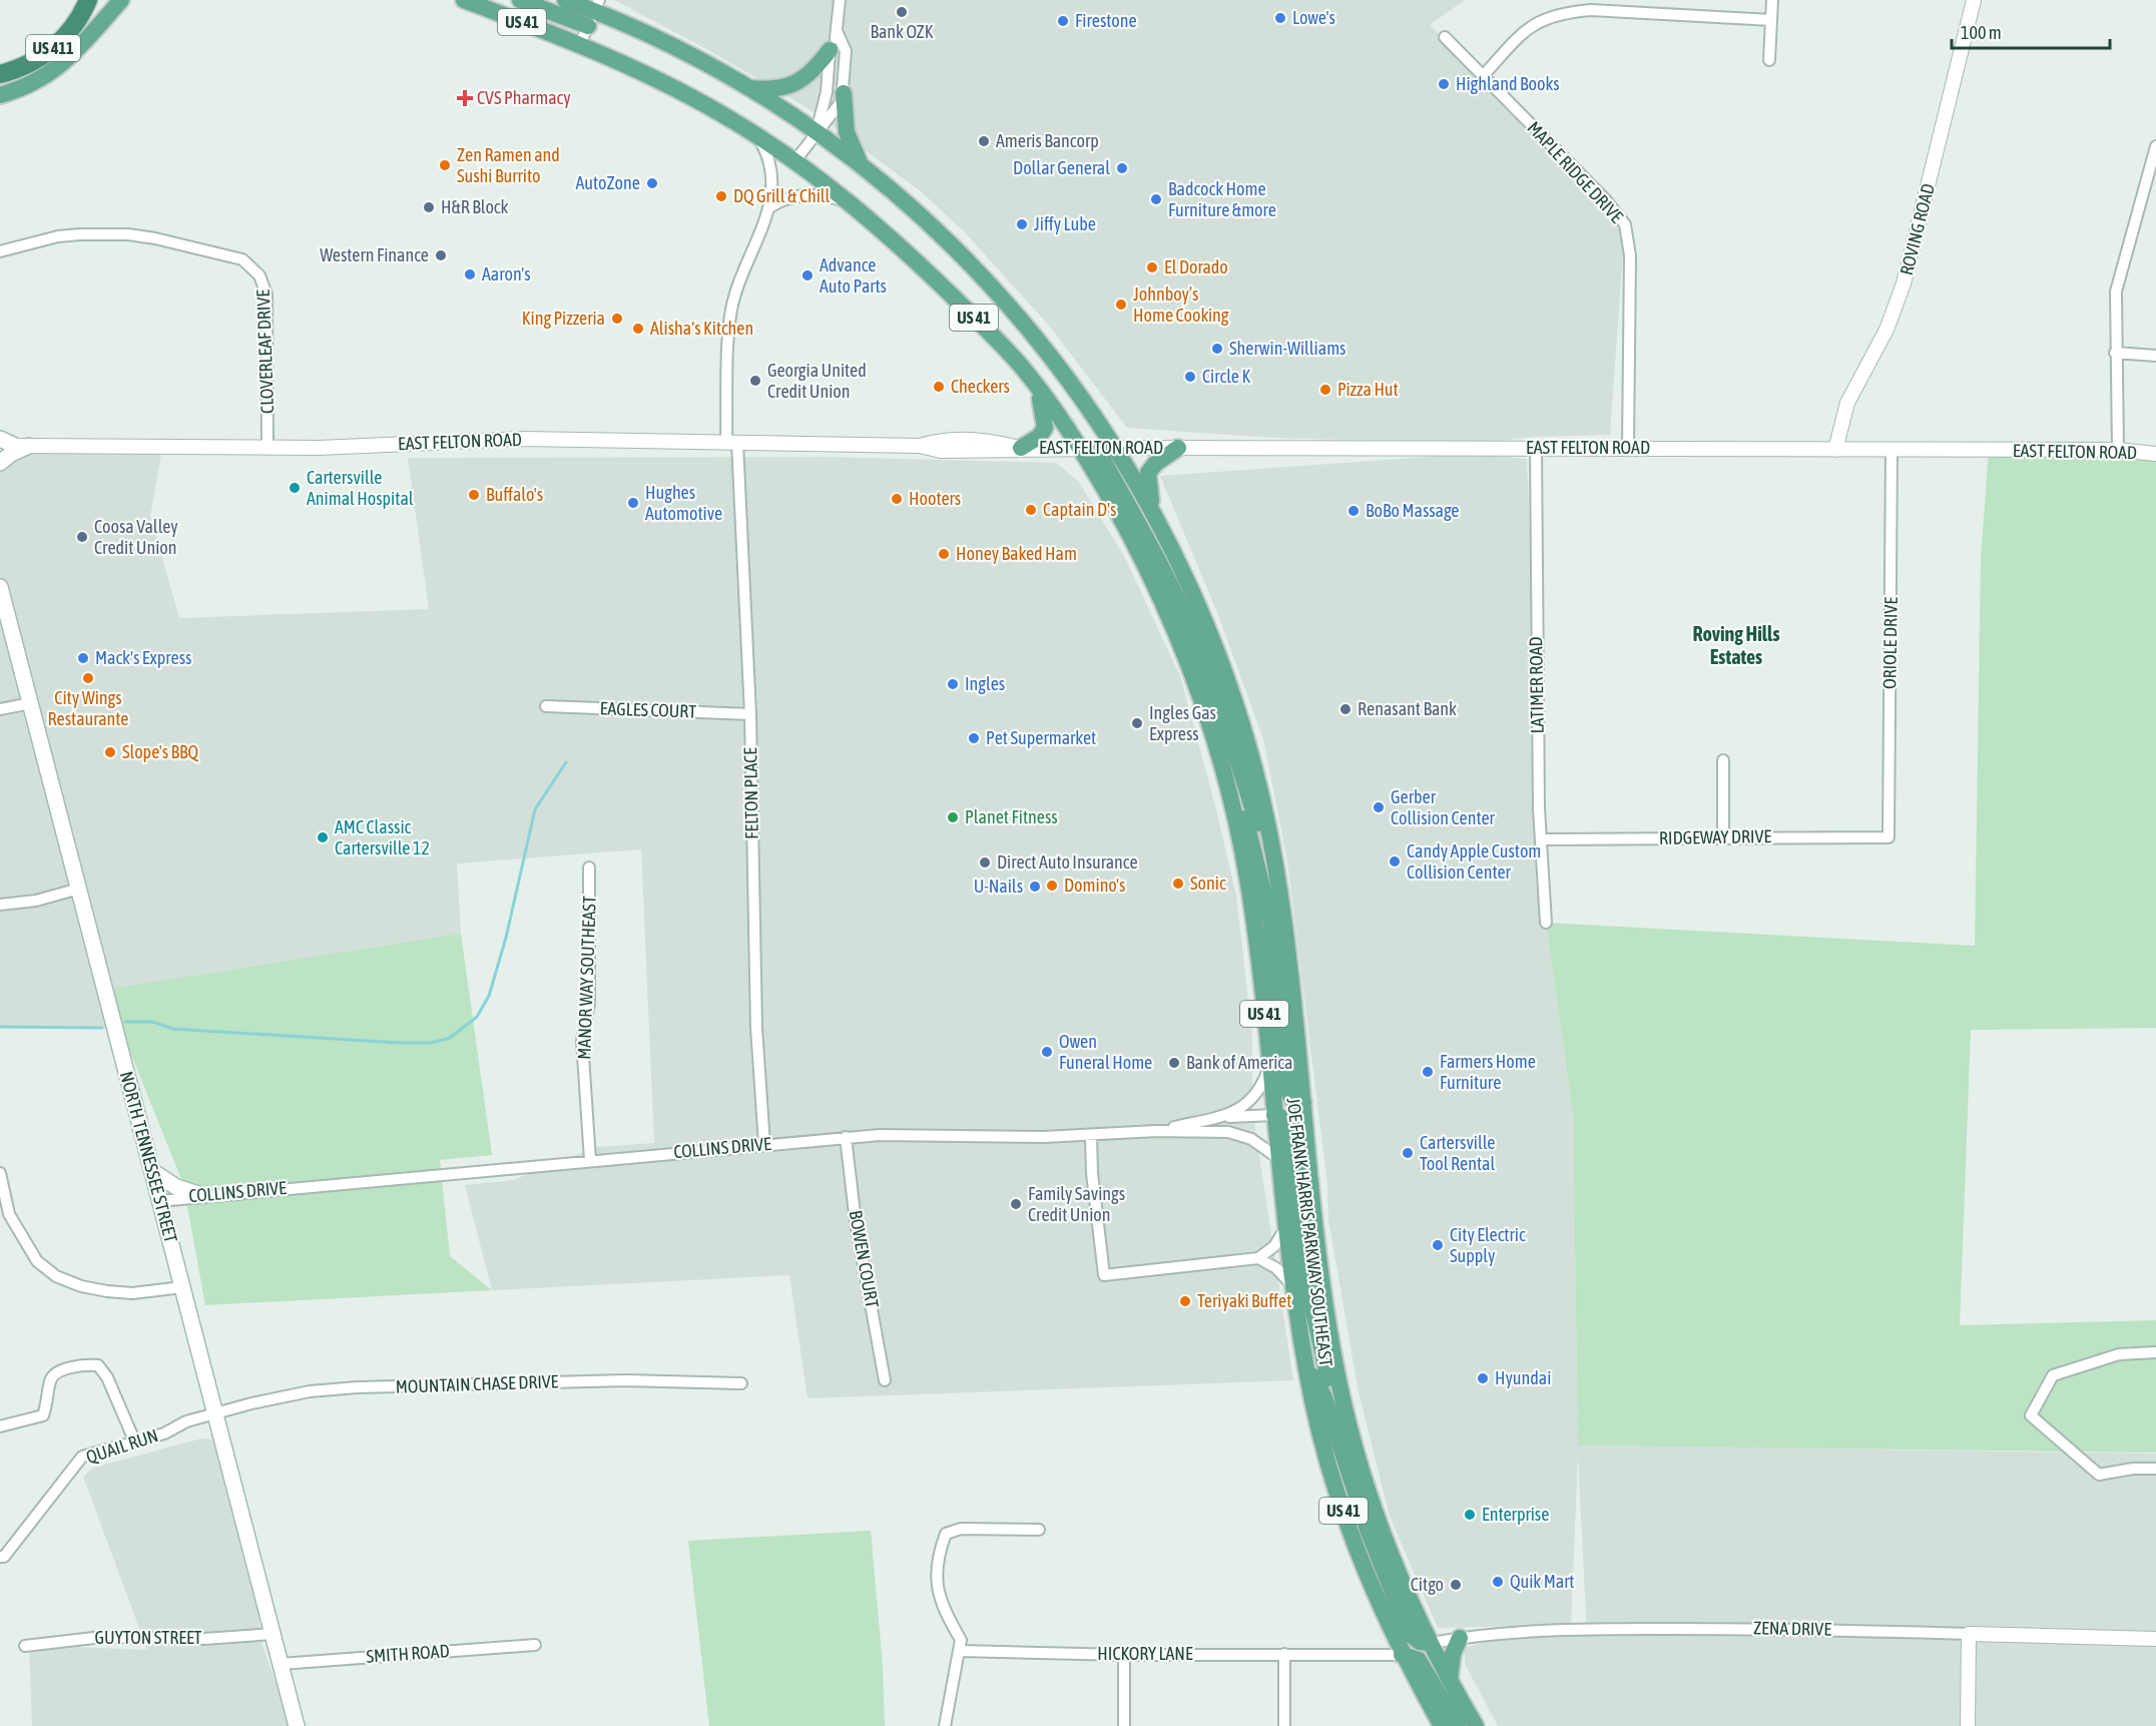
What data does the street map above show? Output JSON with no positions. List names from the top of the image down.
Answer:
{
  "streets": {
    "highway": ["US 411"],
    "main road": ["US 41", "NORTH TENNESSEE STREET", "JOE FRANK HARRIS PARKWAY SOUTHEAST"],
    "street": [
      "MAPLE RIDGE DRIVE",
      "ROVING ROAD",
      "CLOVERLEAF DRIVE",
      "EAST FELTON ROAD",
      "ORIOLE DRIVE",
      "LATIMER ROAD",
      "EAGLES COURT",
      "FELTON PLACE",
      "RIDGEWAY DRIVE",
      "MANOR WAY SOUTHEAST",
      "COLLINS DRIVE",
      "BOWEN COURT",
      "MOUNTAIN CHASE DRIVE",
      "QUAIL RUN",
      "ZENA DRIVE",
      "GUYTON STREET",
      "SMITH ROAD",
      "HICKORY LANE"
    ]
  },
  "crossings": [
    ["MAPLE RIDGE DRIVE", "EAST FELTON ROAD"],
    ["ROVING ROAD", "EAST FELTON ROAD"],
    ["CLOVERLEAF DRIVE", "EAST FELTON ROAD"],
    ["EAST FELTON ROAD", "ORIOLE DRIVE"],
    ["EAST FELTON ROAD", "LATIMER ROAD"],
    ["EAST FELTON ROAD", "FELTON PLACE"],
    ["EAST FELTON ROAD", "JOE FRANK HARRIS PARKWAY SOUTHEAST"],
    ["ORIOLE DRIVE", "RIDGEWAY DRIVE"],
    ["LATIMER ROAD", "RIDGEWAY DRIVE"],
    ["EAGLES COURT", "FELTON PLACE"],
    ["FELTON PLACE", "COLLINS DRIVE"],
    ["FELTON PLACE", "JOE FRANK HARRIS PARKWAY SOUTHEAST"],
    ["MANOR WAY SOUTHEAST", "COLLINS DRIVE"],
    ["COLLINS DRIVE", "NORTH TENNESSEE STREET"],
    ["COLLINS DRIVE", "JOE FRANK HARRIS PARKWAY SOUTHEAST"],
    ["COLLINS DRIVE", "BOWEN COURT"],
    ["NORTH TENNESSEE STREET", "MOUNTAIN CHASE DRIVE"],
    ["NORTH TENNESSEE STREET", "QUAIL RUN"],
    ["NORTH TENNESSEE STREET", "GUYTON STREET"],
    ["NORTH TENNESSEE STREET", "SMITH ROAD"],
    ["JOE FRANK HARRIS PARKWAY SOUTHEAST", "ZENA DRIVE"],
    ["JOE FRANK HARRIS PARKWAY SOUTHEAST", "HICKORY LANE"],
    ["MOUNTAIN CHASE DRIVE", "QUAIL RUN"]
  ],
  "districts": ["Roving Hills Estates"],
  "places": {
    "other": [
      "Bank OZK",
      "Lowe's",
      "Firestone",
      "Highland Books",
      "Ameris Bancorp",
      "Zen Ramen and Sushi Burrito",
      "Dollar General",
      "AutoZone",
      "DQ Grill & Chill",
      "Badcock Home Furniture &more",
      "H&R Block",
      "Jiffy Lube",
      "Western Finance",
      "El Dorado",
      "Aaron's",
      "Advance Auto Parts",
      "Johnboy’s Home Cooking",
      "King Pizzeria",
      "Alisha's Kitchen",
      "Sherwin-Williams",
      "Circle K",
      "Georgia United Credit Union",
      "Checkers",
      "Pizza Hut",
      "Cartersville Animal Hospital",
      "Buffalo's",
      "Hooters",
      "Hughes Automotive",
      "Captain D's",
      "BoBo Massage",
      "Coosa Valley Credit Union",
      "Honey Baked Ham",
      "Mack's Express",
      "City Wings Restaurante",
      "Ingles",
      "Renasant Bank",
      "Ingles Gas Express",
      "Pet Supermarket",
      "Slope's BBQ",
      "Gerber Collision Center",
      "Planet Fitness",
      "AMC Classic Cartersville 12",
      "Candy Apple Custom Collision Center",
      "Direct Auto Insurance",
      "Sonic",
      "Domino's",
      "U-Nails",
      "Owen Funeral Home",
      "Bank of America",
      "Farmers Home Furniture",
      "Cartersville Tool Rental",
      "Family Savings Credit Union",
      "City Electric Supply",
      "Teriyaki Buffet",
      "Hyundai",
      "Enterprise",
      "Quik Mart",
      "Citgo"
    ],
    "health": ["CVS Pharmacy"]
  },
  "scale_bar": "100 m"
}
